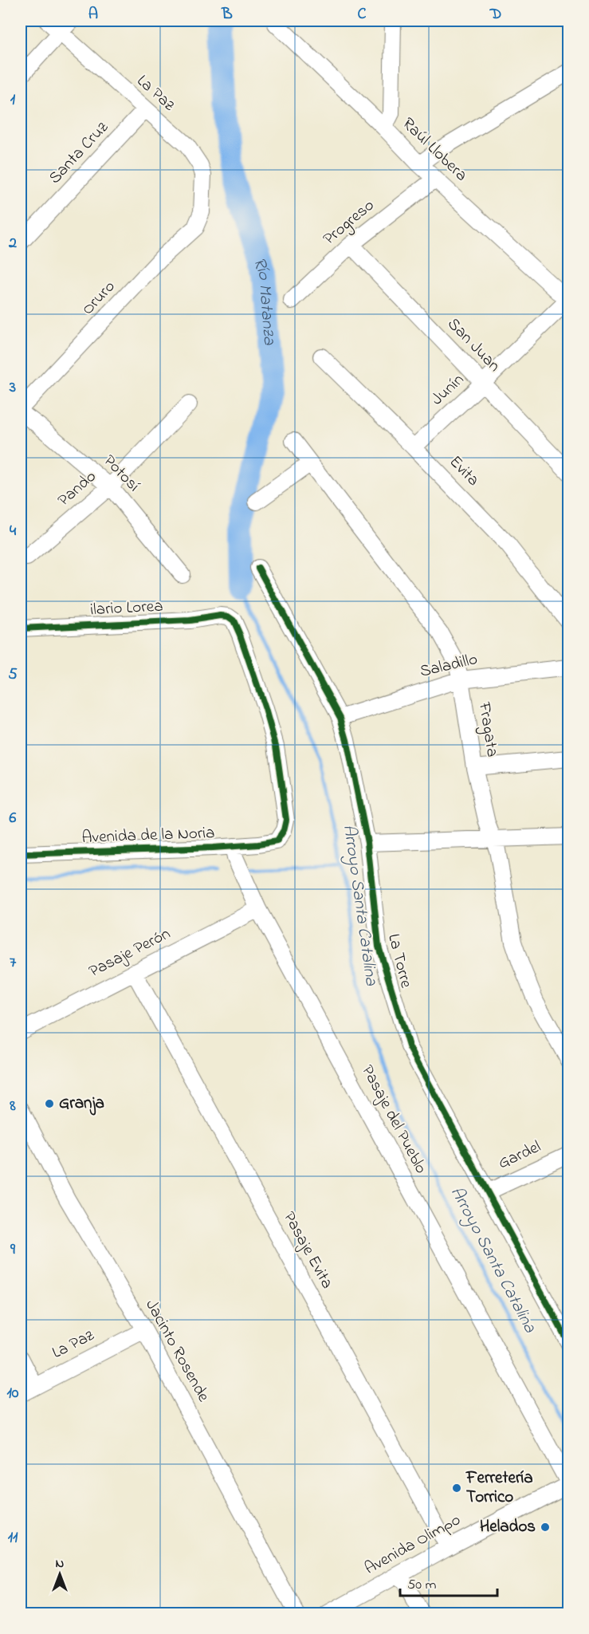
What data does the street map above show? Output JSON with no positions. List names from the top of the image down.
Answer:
{
  "streets": {
    "street": [
      "La Paz",
      "Raúl Llobera",
      "Santa Cruz",
      "Progreso",
      "Oruro",
      "San Juan",
      "Junín",
      "Evita",
      "Potosí",
      "Pando",
      "ilario Lorea",
      "Saladillo",
      "Fragata",
      "Avenida de la Noria",
      "Pasaje Perón",
      "La Torre",
      "Pasaje del Pueblo",
      "Gardel",
      "Pasaje Evita",
      "Jacinto Rosende",
      "Avenida Olimpo"
    ]
  },
  "crossings": [
    ["La Paz", "Santa Cruz"],
    ["La Paz", "Oruro"],
    ["La Paz", "Jacinto Rosende"],
    ["Raúl Llobera", "Progreso"],
    ["Raúl Llobera", "Junín"],
    ["Progreso", "San Juan"],
    ["Oruro", "Potosí"],
    ["San Juan", "Junín"],
    ["Junín", "Evita"],
    ["Potosí", "Pando"],
    ["ilario Lorea", "Avenida de la Noria"],
    ["Saladillo", "Fragata"],
    ["Saladillo", "La Torre"],
    ["Avenida de la Noria", "Pasaje del Pueblo"],
    ["Pasaje Perón", "Pasaje del Pueblo"],
    ["Pasaje Perón", "Pasaje Evita"],
    ["La Torre", "Gardel"],
    ["Pasaje del Pueblo", "Avenida Olimpo"],
    ["Pasaje Evita", "Avenida Olimpo"]
  ],
  "water": ["Río Matanza", "Arroyo Santa Catalina"],
  "places": ["Granja", "Ferretería Torrico", "Helados"],
  "scale_bar": "50 m",
  "north": "top",
  "grid": {
    "columns": [
      "A",
      "B",
      "C",
      "D"
    ],
    "rows": [
      "1",
      "2",
      "3",
      "4",
      "5",
      "6",
      "7",
      "8",
      "9",
      "10",
      "11"
    ]
  }
}
